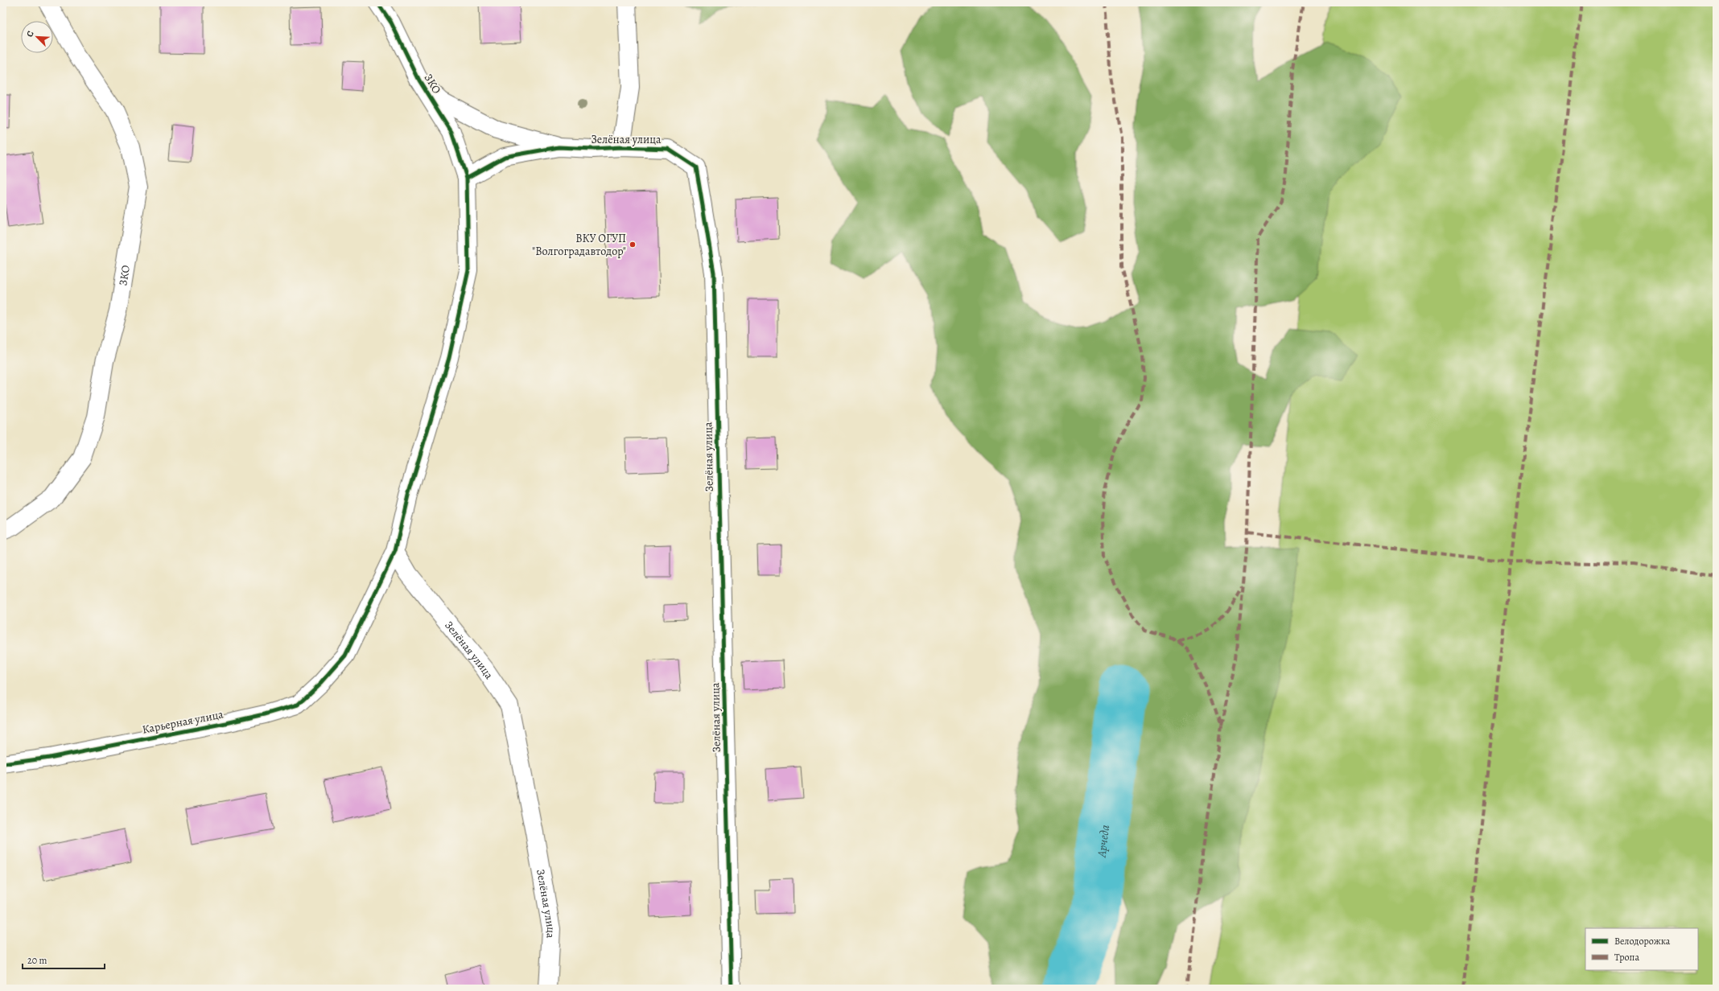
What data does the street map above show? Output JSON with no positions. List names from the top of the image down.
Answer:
{
  "streets": {
    "street": ["ЗКО", "Зелёная улица", "Карьерная улица"]
  },
  "crossings": [
    ["ЗКО", "Зелёная улица"],
    ["ЗКО", "Карьерная улица"],
    ["Зелёная улица", "Карьерная улица"]
  ],
  "water": ["Арчеда"],
  "places": ["ВКУ ОГУП \"Волгоградавтодор\""],
  "legend": ["Велодорожка", "Тропа"],
  "scale_bar": "20 m",
  "north": "top left"
}
